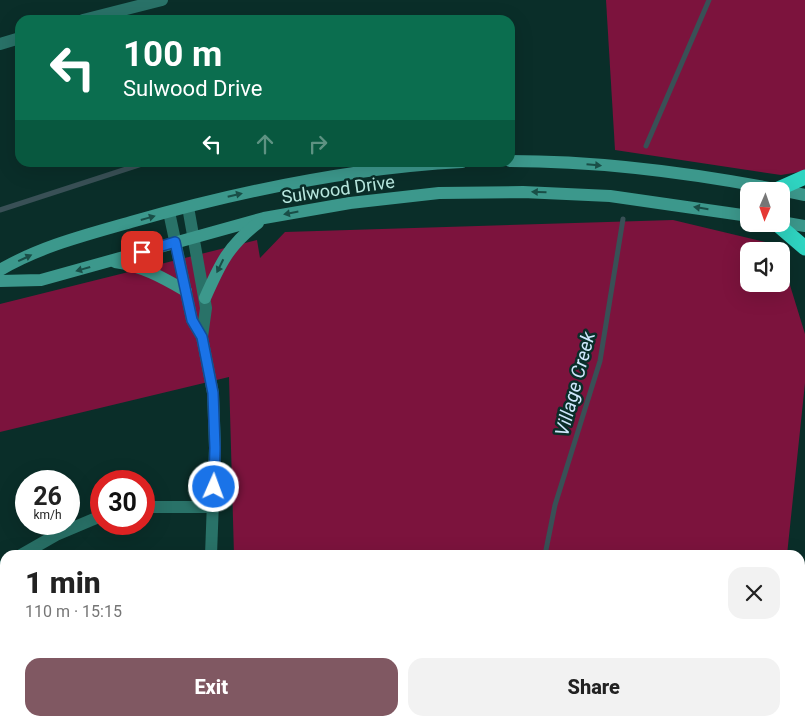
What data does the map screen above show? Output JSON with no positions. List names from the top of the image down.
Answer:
{
  "streets": {
    "main road": ["Sulwood Drive"]
  },
  "water": ["Village Creek"],
  "north": "bottom",
  "page": {
    "turn": ["100 m", "Sulwood Drive"],
    "speed": "26 km/h",
    "limit": "30",
    "heading": ["1 min", "110 m · 15:15"],
    "buttons": ["Exit", "Share"]
  }
}
